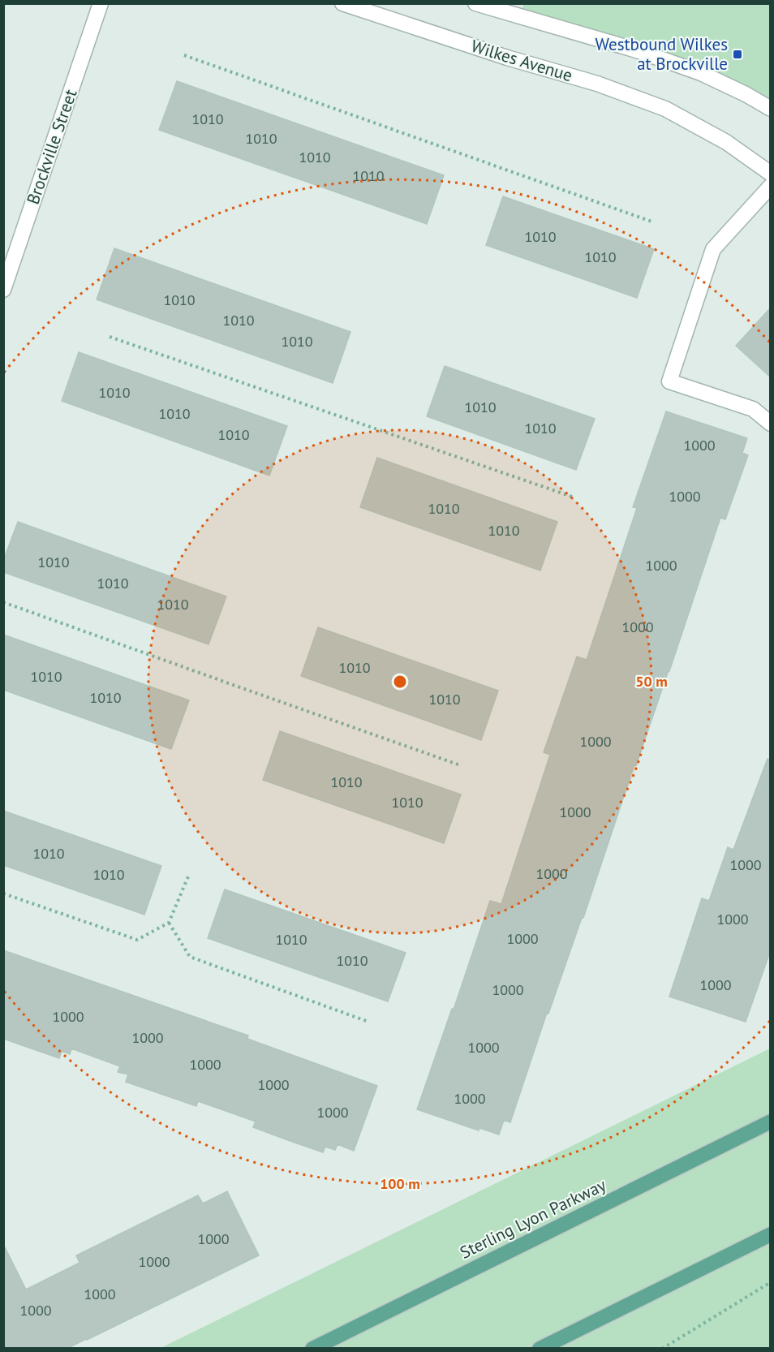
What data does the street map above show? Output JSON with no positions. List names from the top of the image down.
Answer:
{
  "streets": {
    "main road": ["Sterling Lyon Parkway"],
    "street": ["Wilkes Avenue", "Brockville Street"]
  },
  "places": {
    "transit": ["Westbound Wilkes at Brockville"]
  },
  "house_numbers": [
    "1010",
    "1010",
    "1010",
    "1010",
    "1010",
    "1010",
    "1010",
    "1010",
    "1010",
    "1010",
    "1010",
    "1010",
    "1010",
    "1010",
    "1000",
    "1000",
    "1010",
    "1010",
    "1010",
    "1000",
    "1010",
    "1010",
    "1000",
    "1010",
    "1010",
    "1010",
    "1010",
    "1000",
    "1010",
    "1010",
    "1000",
    "1010",
    "1000",
    "1000",
    "1010",
    "1000",
    "1000",
    "1010",
    "1010",
    "1000",
    "1000",
    "1000",
    "1000",
    "1000",
    "1000",
    "1000",
    "1000",
    "1000",
    "1000",
    "1000",
    "1000",
    "1000"
  ],
  "rings": ["50 m", "100 m"]
}
